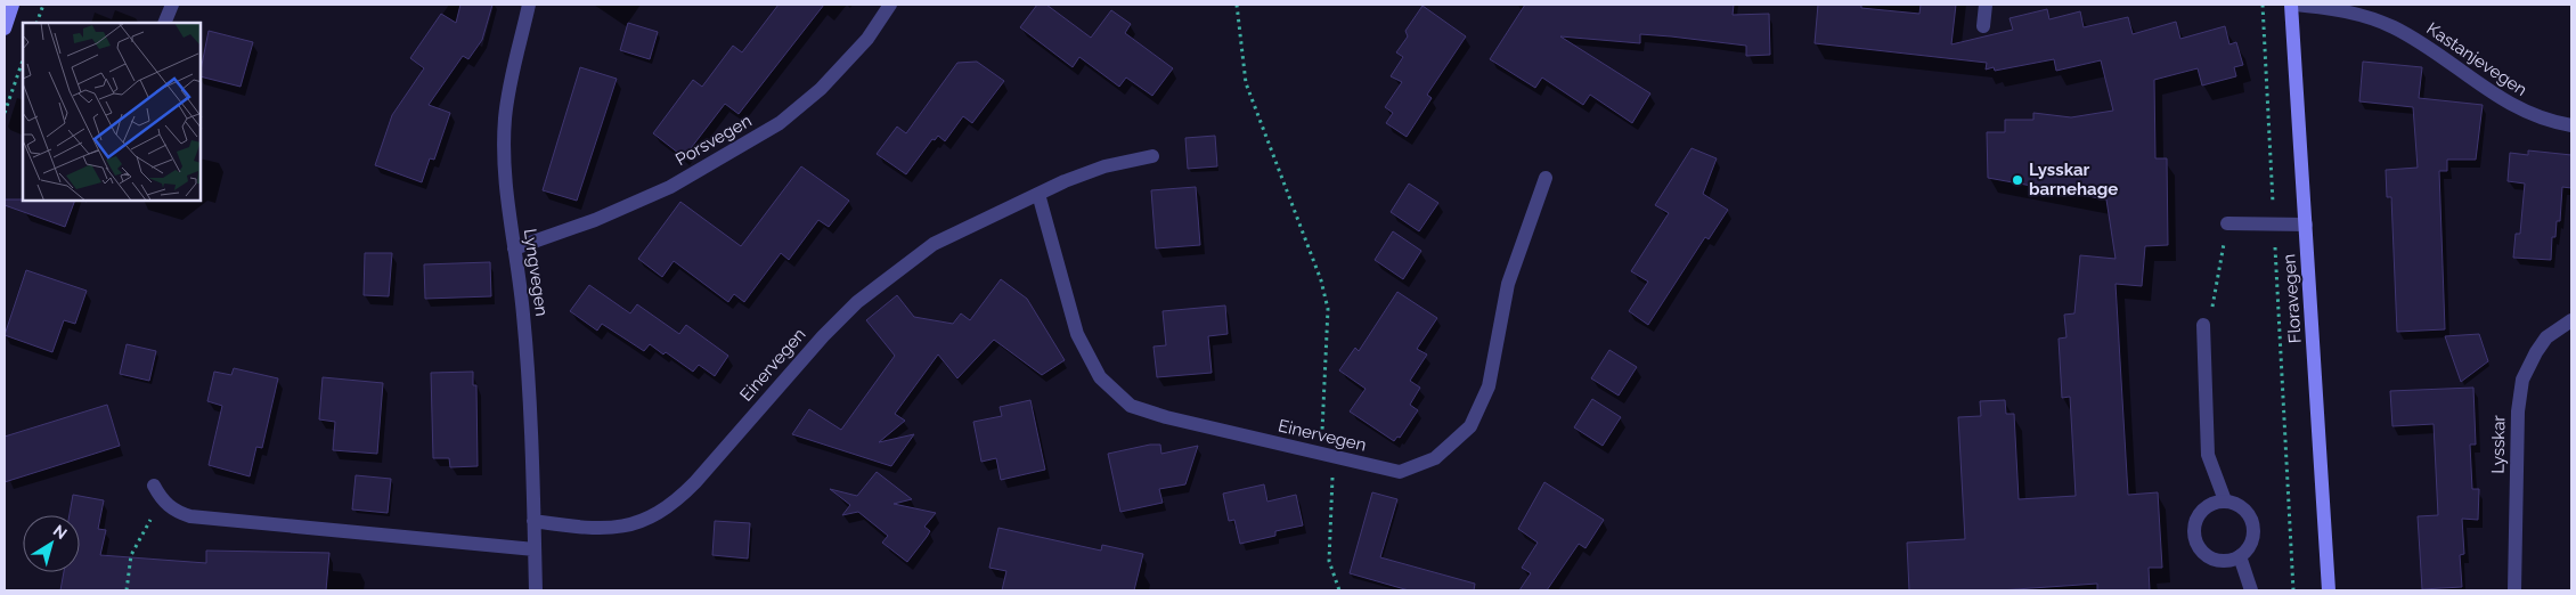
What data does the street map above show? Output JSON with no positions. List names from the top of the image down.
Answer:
{
  "streets": {
    "street": [
      "Kastanjevegen",
      "Porsvegen",
      "Lyngvegen",
      "Floravegen",
      "Einervegen",
      "Lysskar"
    ]
  },
  "crossings": [
    ["Porsvegen", "Lyngvegen"],
    ["Lyngvegen", "Einervegen"]
  ],
  "places": ["Lysskar barnehage"],
  "north": "top right"
}
